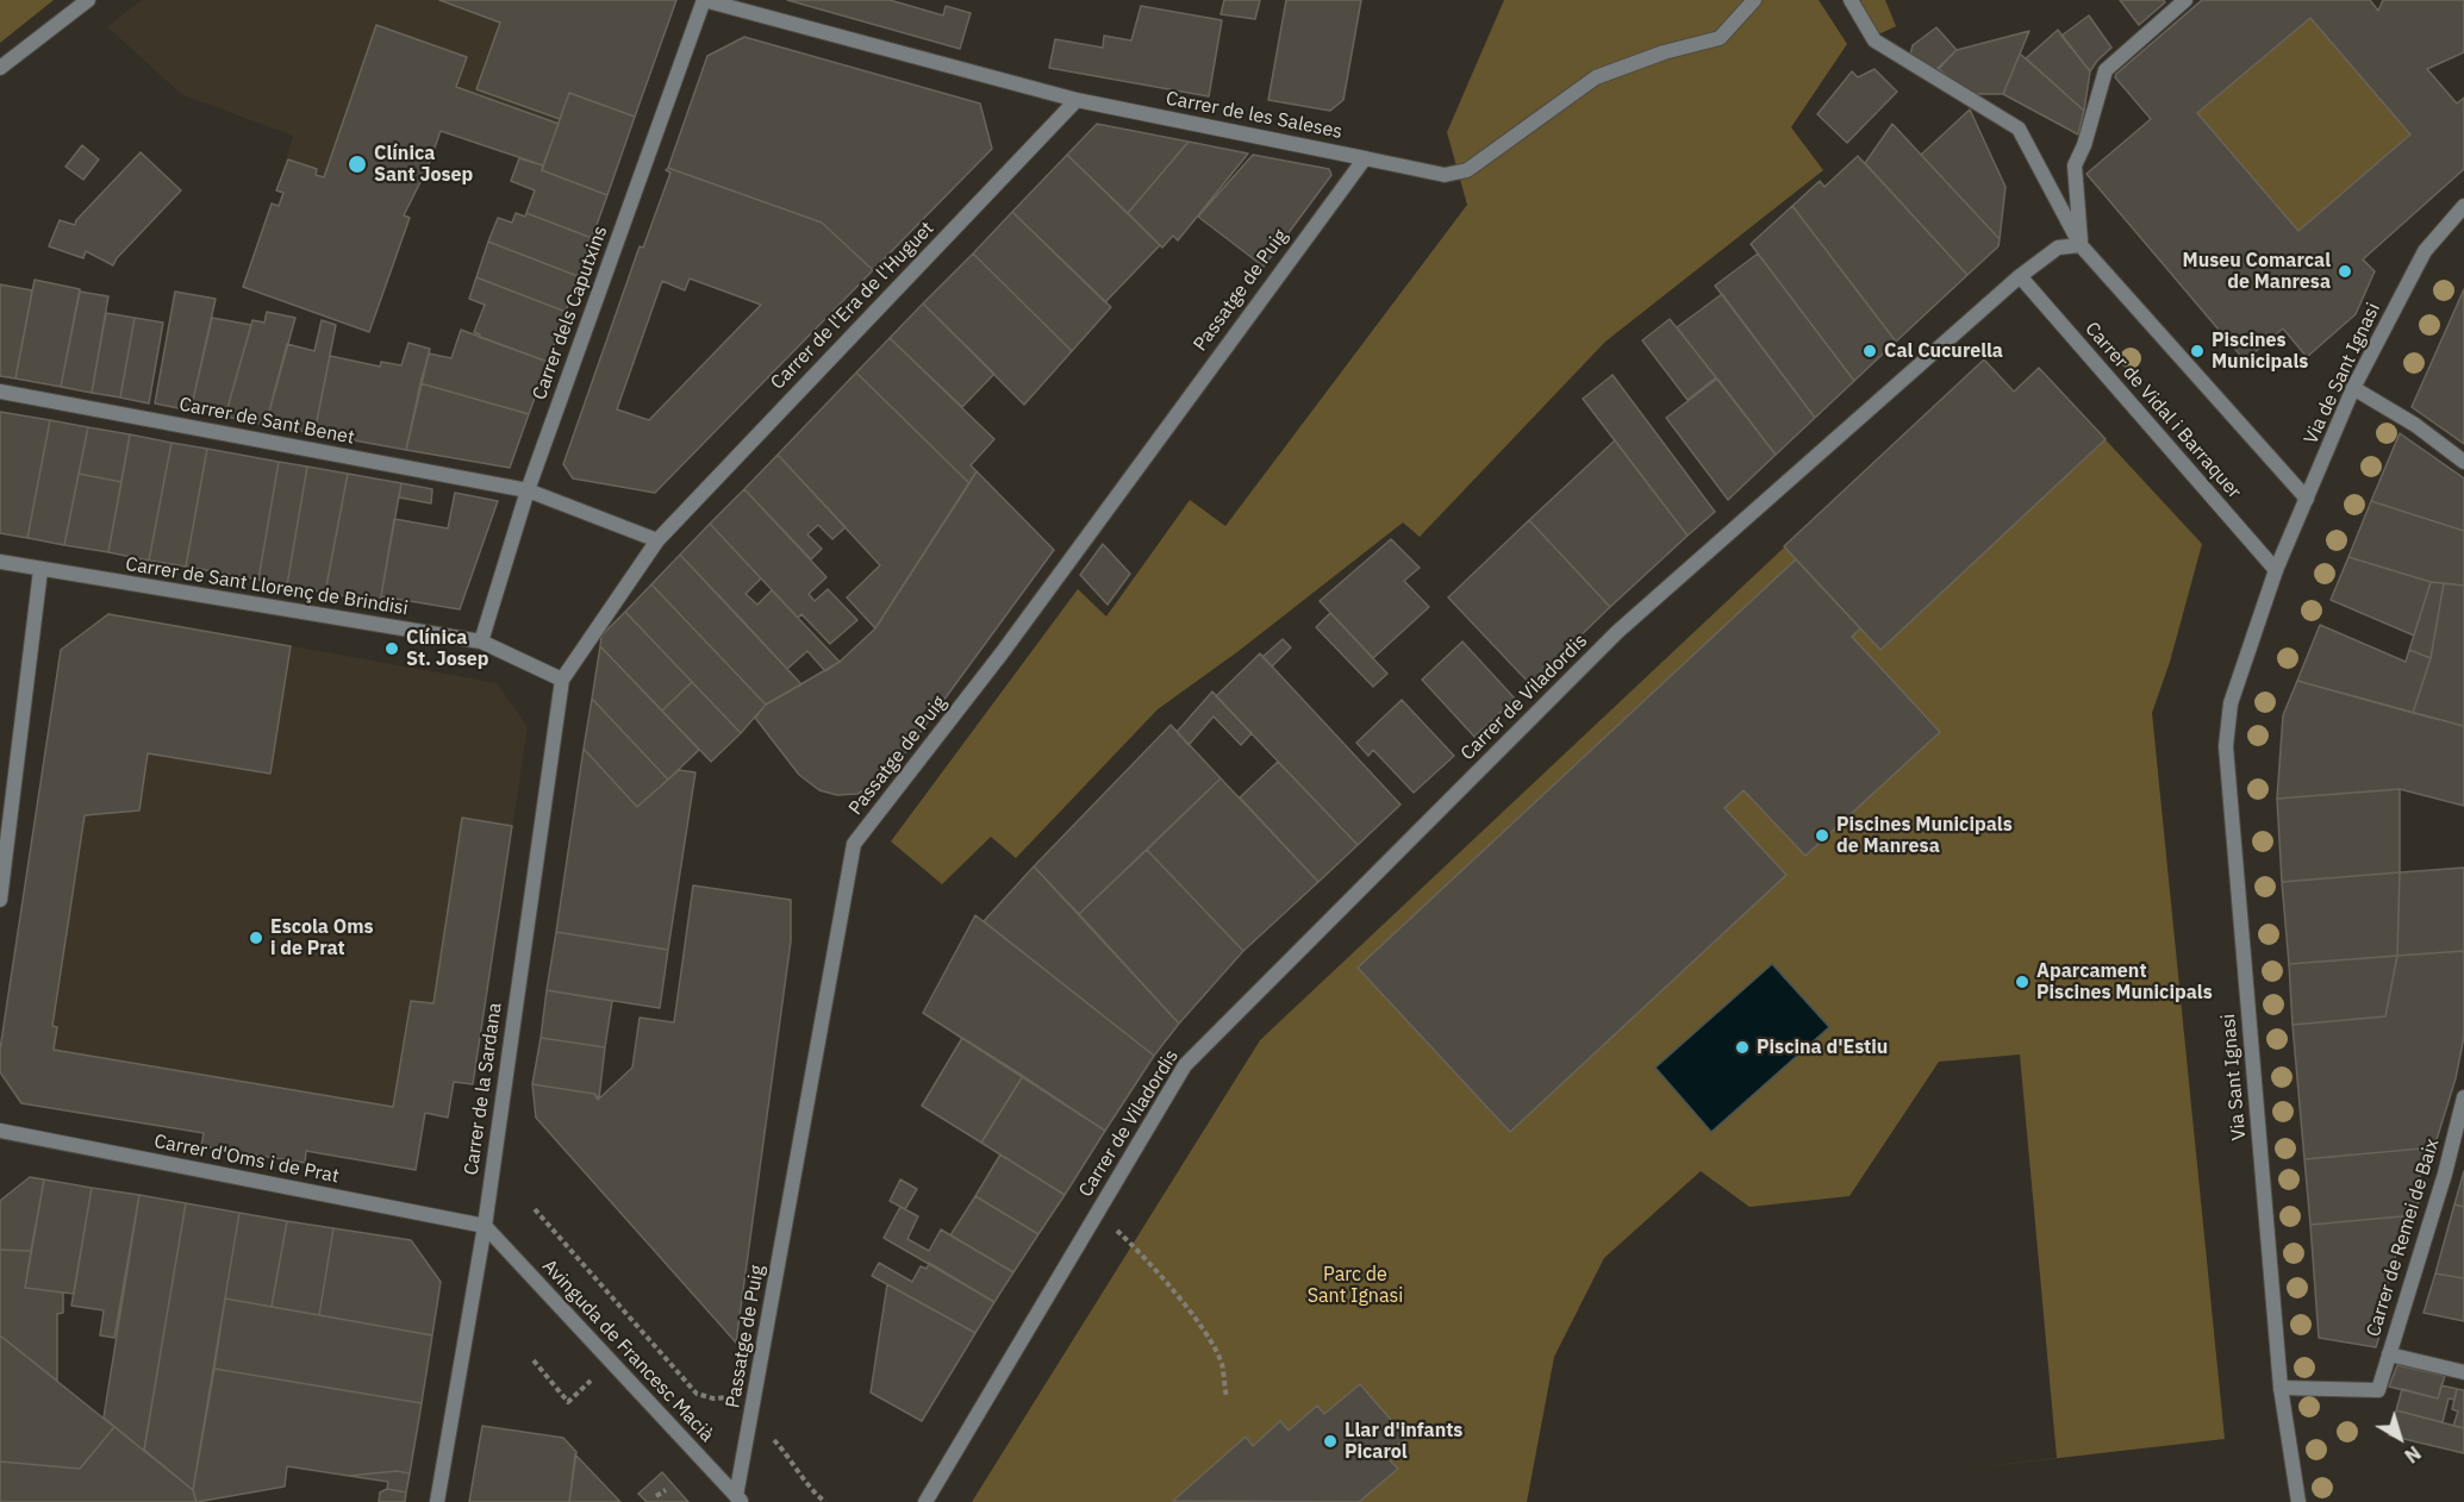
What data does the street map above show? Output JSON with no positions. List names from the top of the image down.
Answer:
{
  "streets": {
    "street": [
      "Carrer de les Saleses",
      "Passatge de Puig",
      "Carrer de l'Era de l'Huguet",
      "Carrer dels Caputxins",
      "Via de Sant Ignasi",
      "Carrer de Vidal i Barraquer",
      "Carrer de Sant Benet",
      "Carrer de Sant Llorenç de Brindisi",
      "Carrer de Viladordis",
      "Via Sant Ignasi",
      "Carrer de la Sardana",
      "Carrer d'Oms i de Prat",
      "Carrer de Remei de Baix",
      "Avinguda de Francesc Macià"
    ]
  },
  "crossings": [
    ["Carrer de les Saleses", "Passatge de Puig"],
    ["Carrer de les Saleses", "Carrer de l'Era de l'Huguet"],
    ["Carrer de les Saleses", "Carrer dels Caputxins"],
    ["Passatge de Puig", "Avinguda de Francesc Macià"],
    ["Carrer de l'Era de l'Huguet", "Carrer de Sant Llorenç de Brindisi"],
    ["Carrer de l'Era de l'Huguet", "Carrer de la Sardana"],
    ["Carrer dels Caputxins", "Carrer de Sant Benet"],
    ["Carrer dels Caputxins", "Carrer de Sant Llorenç de Brindisi"],
    ["Via de Sant Ignasi", "Carrer de Vidal i Barraquer"],
    ["Via de Sant Ignasi", "Via Sant Ignasi"],
    ["Carrer de Vidal i Barraquer", "Carrer de Viladordis"],
    ["Carrer de Vidal i Barraquer", "Via Sant Ignasi"],
    ["Carrer de Sant Llorenç de Brindisi", "Carrer de la Sardana"],
    ["Via Sant Ignasi", "Carrer de Remei de Baix"],
    ["Carrer de la Sardana", "Carrer d'Oms i de Prat"],
    ["Carrer de la Sardana", "Avinguda de Francesc Macià"],
    ["Carrer d'Oms i de Prat", "Avinguda de Francesc Macià"]
  ],
  "parks": ["Parc de Sant Ignasi"],
  "places": [
    "Clínica Sant Josep",
    "Museu Comarcal de Manresa",
    "Cal Cucurella",
    "Piscines Municipals",
    "Clínica St. Josep",
    "Piscines Municipals de Manresa",
    "Escola Oms i de Prat",
    "Aparcament Piscines Municipals",
    "Piscina d'Estiu",
    "Llar d'infants Picarol"
  ],
  "north": "bottom right"
}
